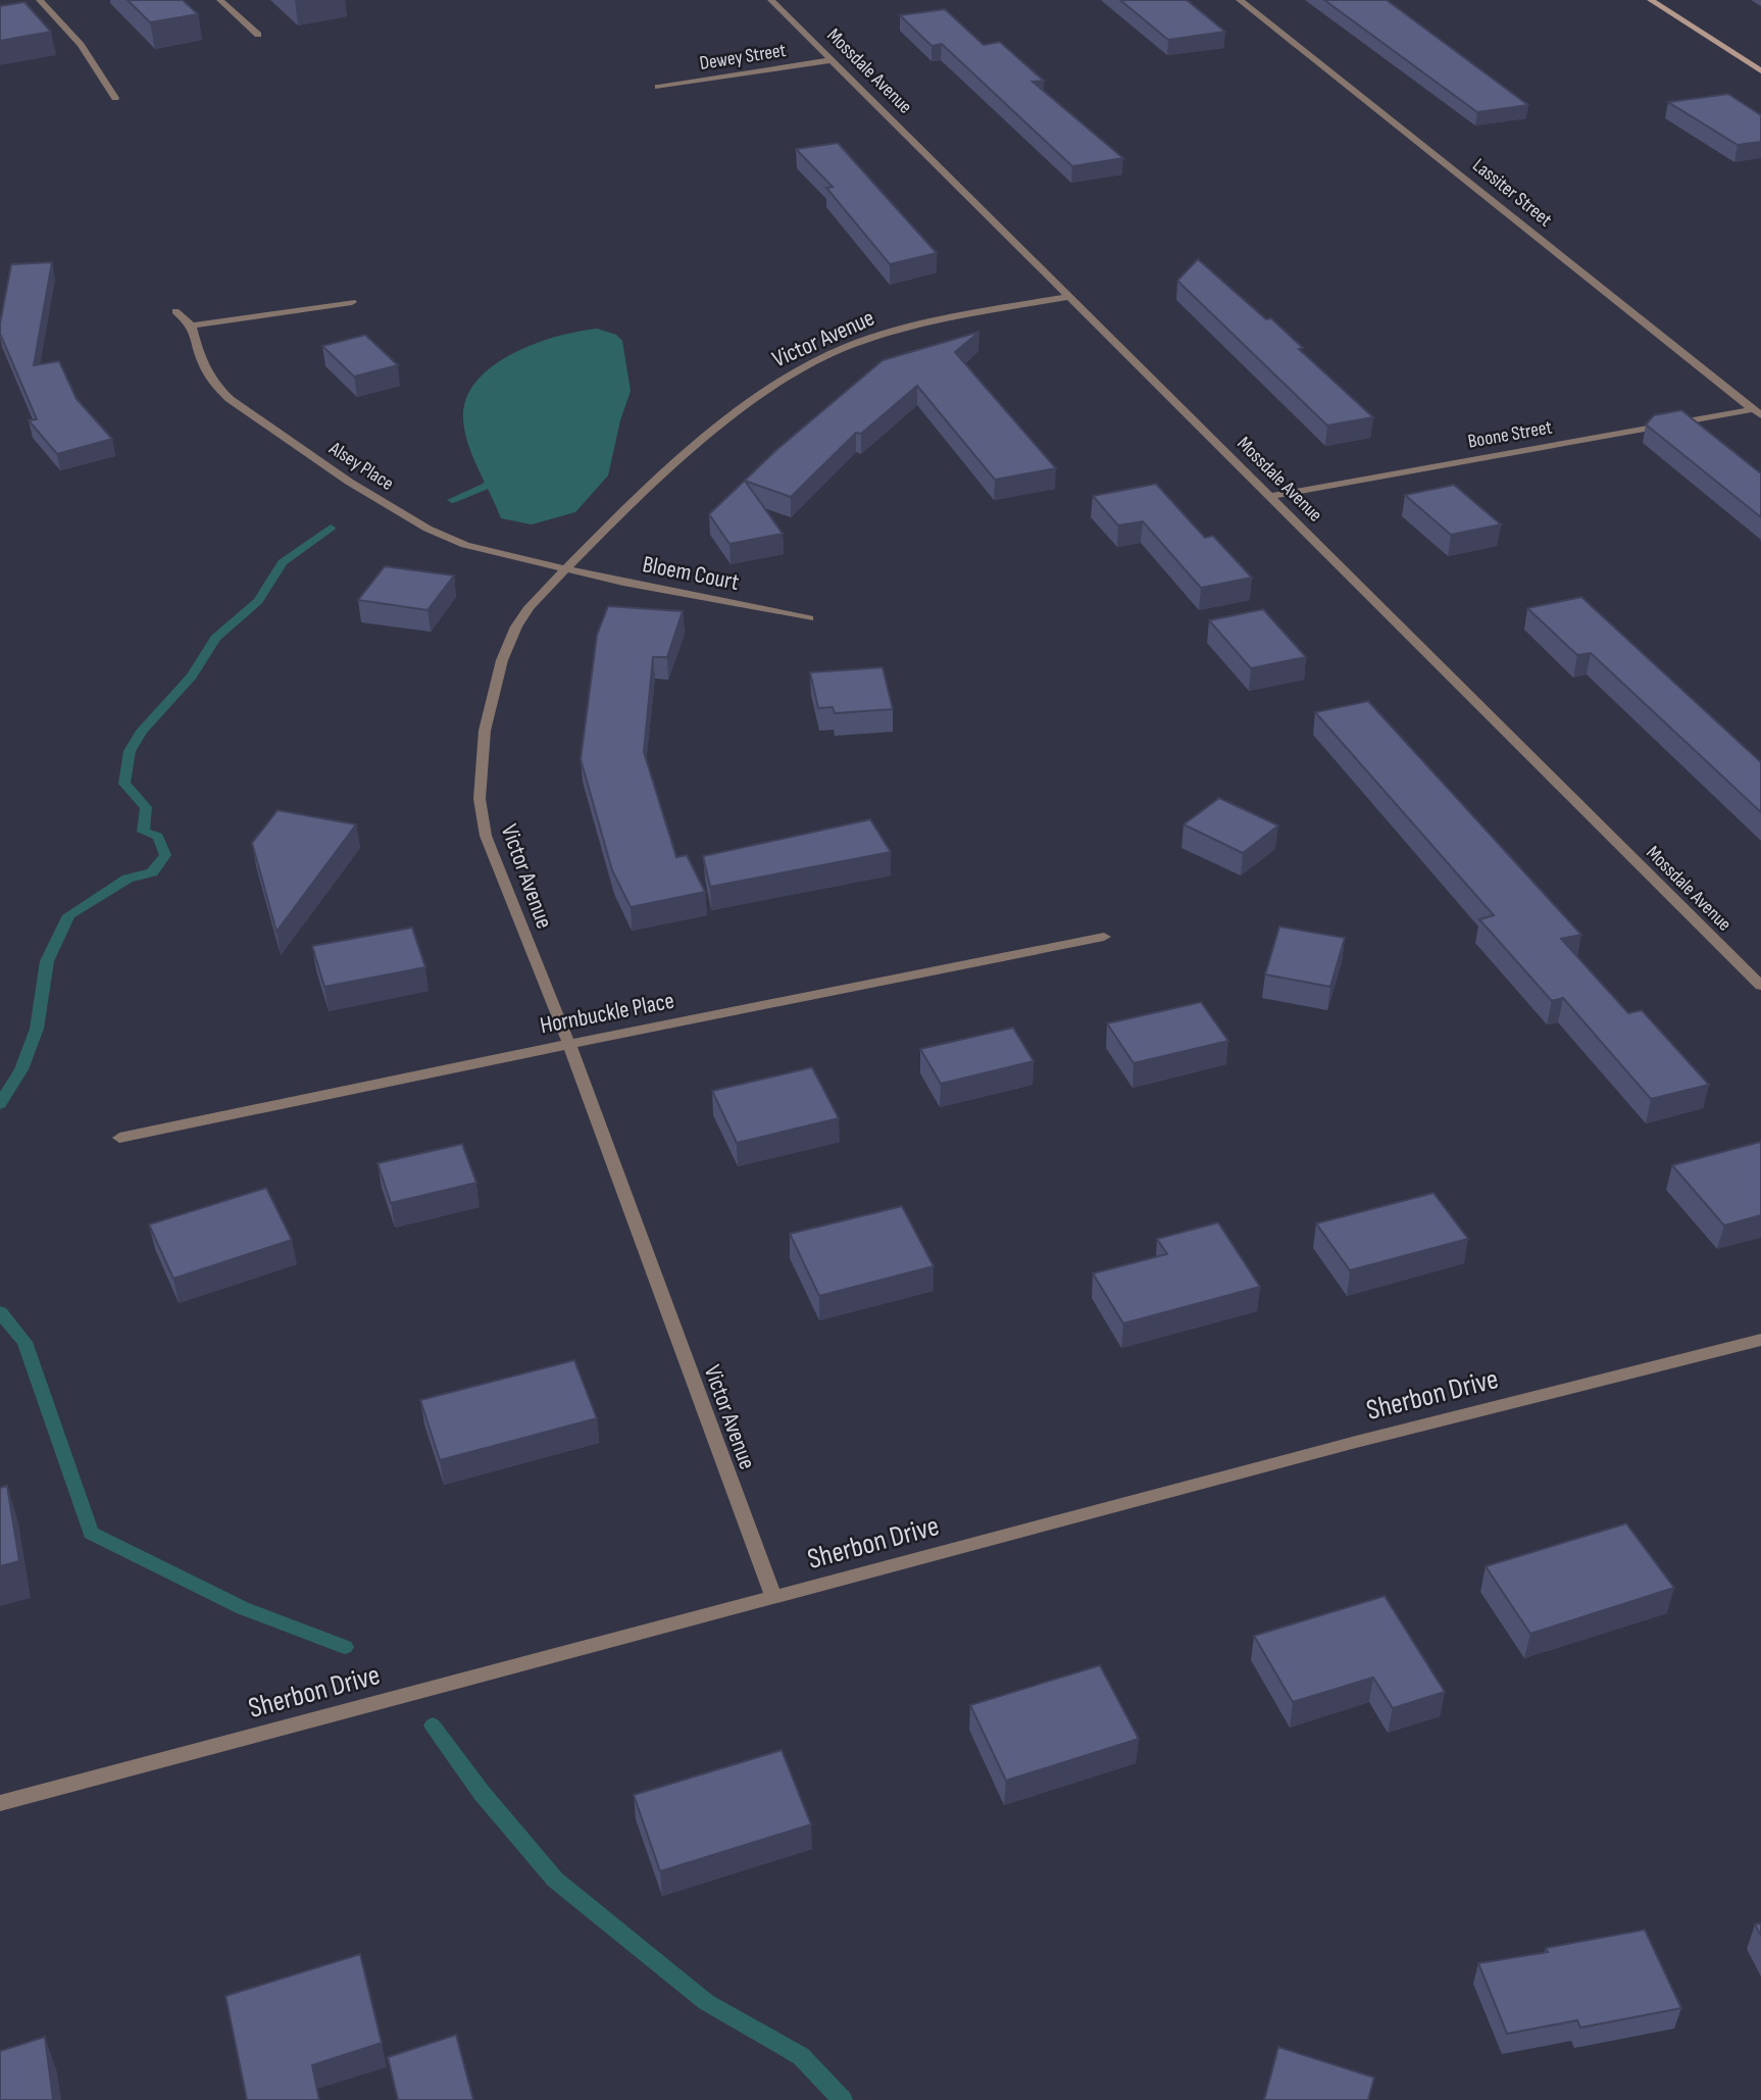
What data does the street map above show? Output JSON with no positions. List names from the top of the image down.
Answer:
{
  "streets": {
    "street": [
      "Dewey Street",
      "Mossdale Avenue",
      "Lassiter Street",
      "Victor Avenue",
      "Boone Street",
      "Alsey Place",
      "Bloem Court",
      "Hornbuckle Place",
      "Sherbon Drive"
    ]
  },
  "crossings": [
    ["Dewey Street", "Mossdale Avenue"],
    ["Mossdale Avenue", "Victor Avenue"],
    ["Mossdale Avenue", "Boone Street"],
    ["Lassiter Street", "Boone Street"],
    ["Victor Avenue", "Alsey Place"],
    ["Victor Avenue", "Bloem Court"],
    ["Victor Avenue", "Hornbuckle Place"],
    ["Victor Avenue", "Sherbon Drive"],
    ["Alsey Place", "Bloem Court"]
  ]
}
